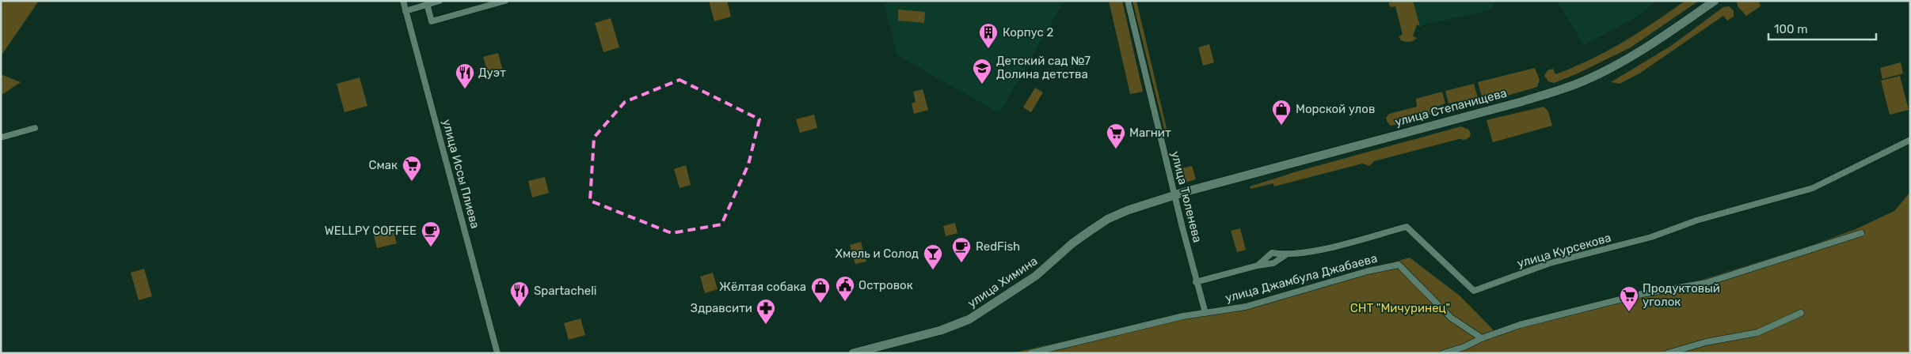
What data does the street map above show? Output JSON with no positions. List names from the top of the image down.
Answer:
{
  "streets": {
    "street": [
      "улица Степанищева",
      "улица Иссы Плиева",
      "улица Тюленева",
      "улица Курсекова",
      "улица Джамбула Джабаева",
      "улица Химина"
    ]
  },
  "crossings": [
    ["улица Степанищева", "улица Тюленева"],
    ["улица Степанищева", "улица Химина"],
    ["улица Тюленева", "улица Курсекова"],
    ["улица Тюленева", "улица Джамбула Джабаева"],
    ["улица Тюленева", "улица Химина"]
  ],
  "parks": ["СНТ \"Мичуринец\""],
  "places": {
    "building": ["Корпус 2"],
    "school or university": ["Детский сад №7 Долина детства"],
    "restaurant": ["Дуэт", "Spartacheli"],
    "shop": ["Морской улов", "Жёлтая собака"],
    "supermarket": ["Магнит", "Смак", "Продуктовый уголок"],
    "cafe": ["WELLPY COFFEE", "RedFish"],
    "bar": ["Хмель и Солод"],
    "public building": ["Островок"],
    "pharmacy": ["Здравсити"]
  },
  "scale_bar": "100 m"
}
